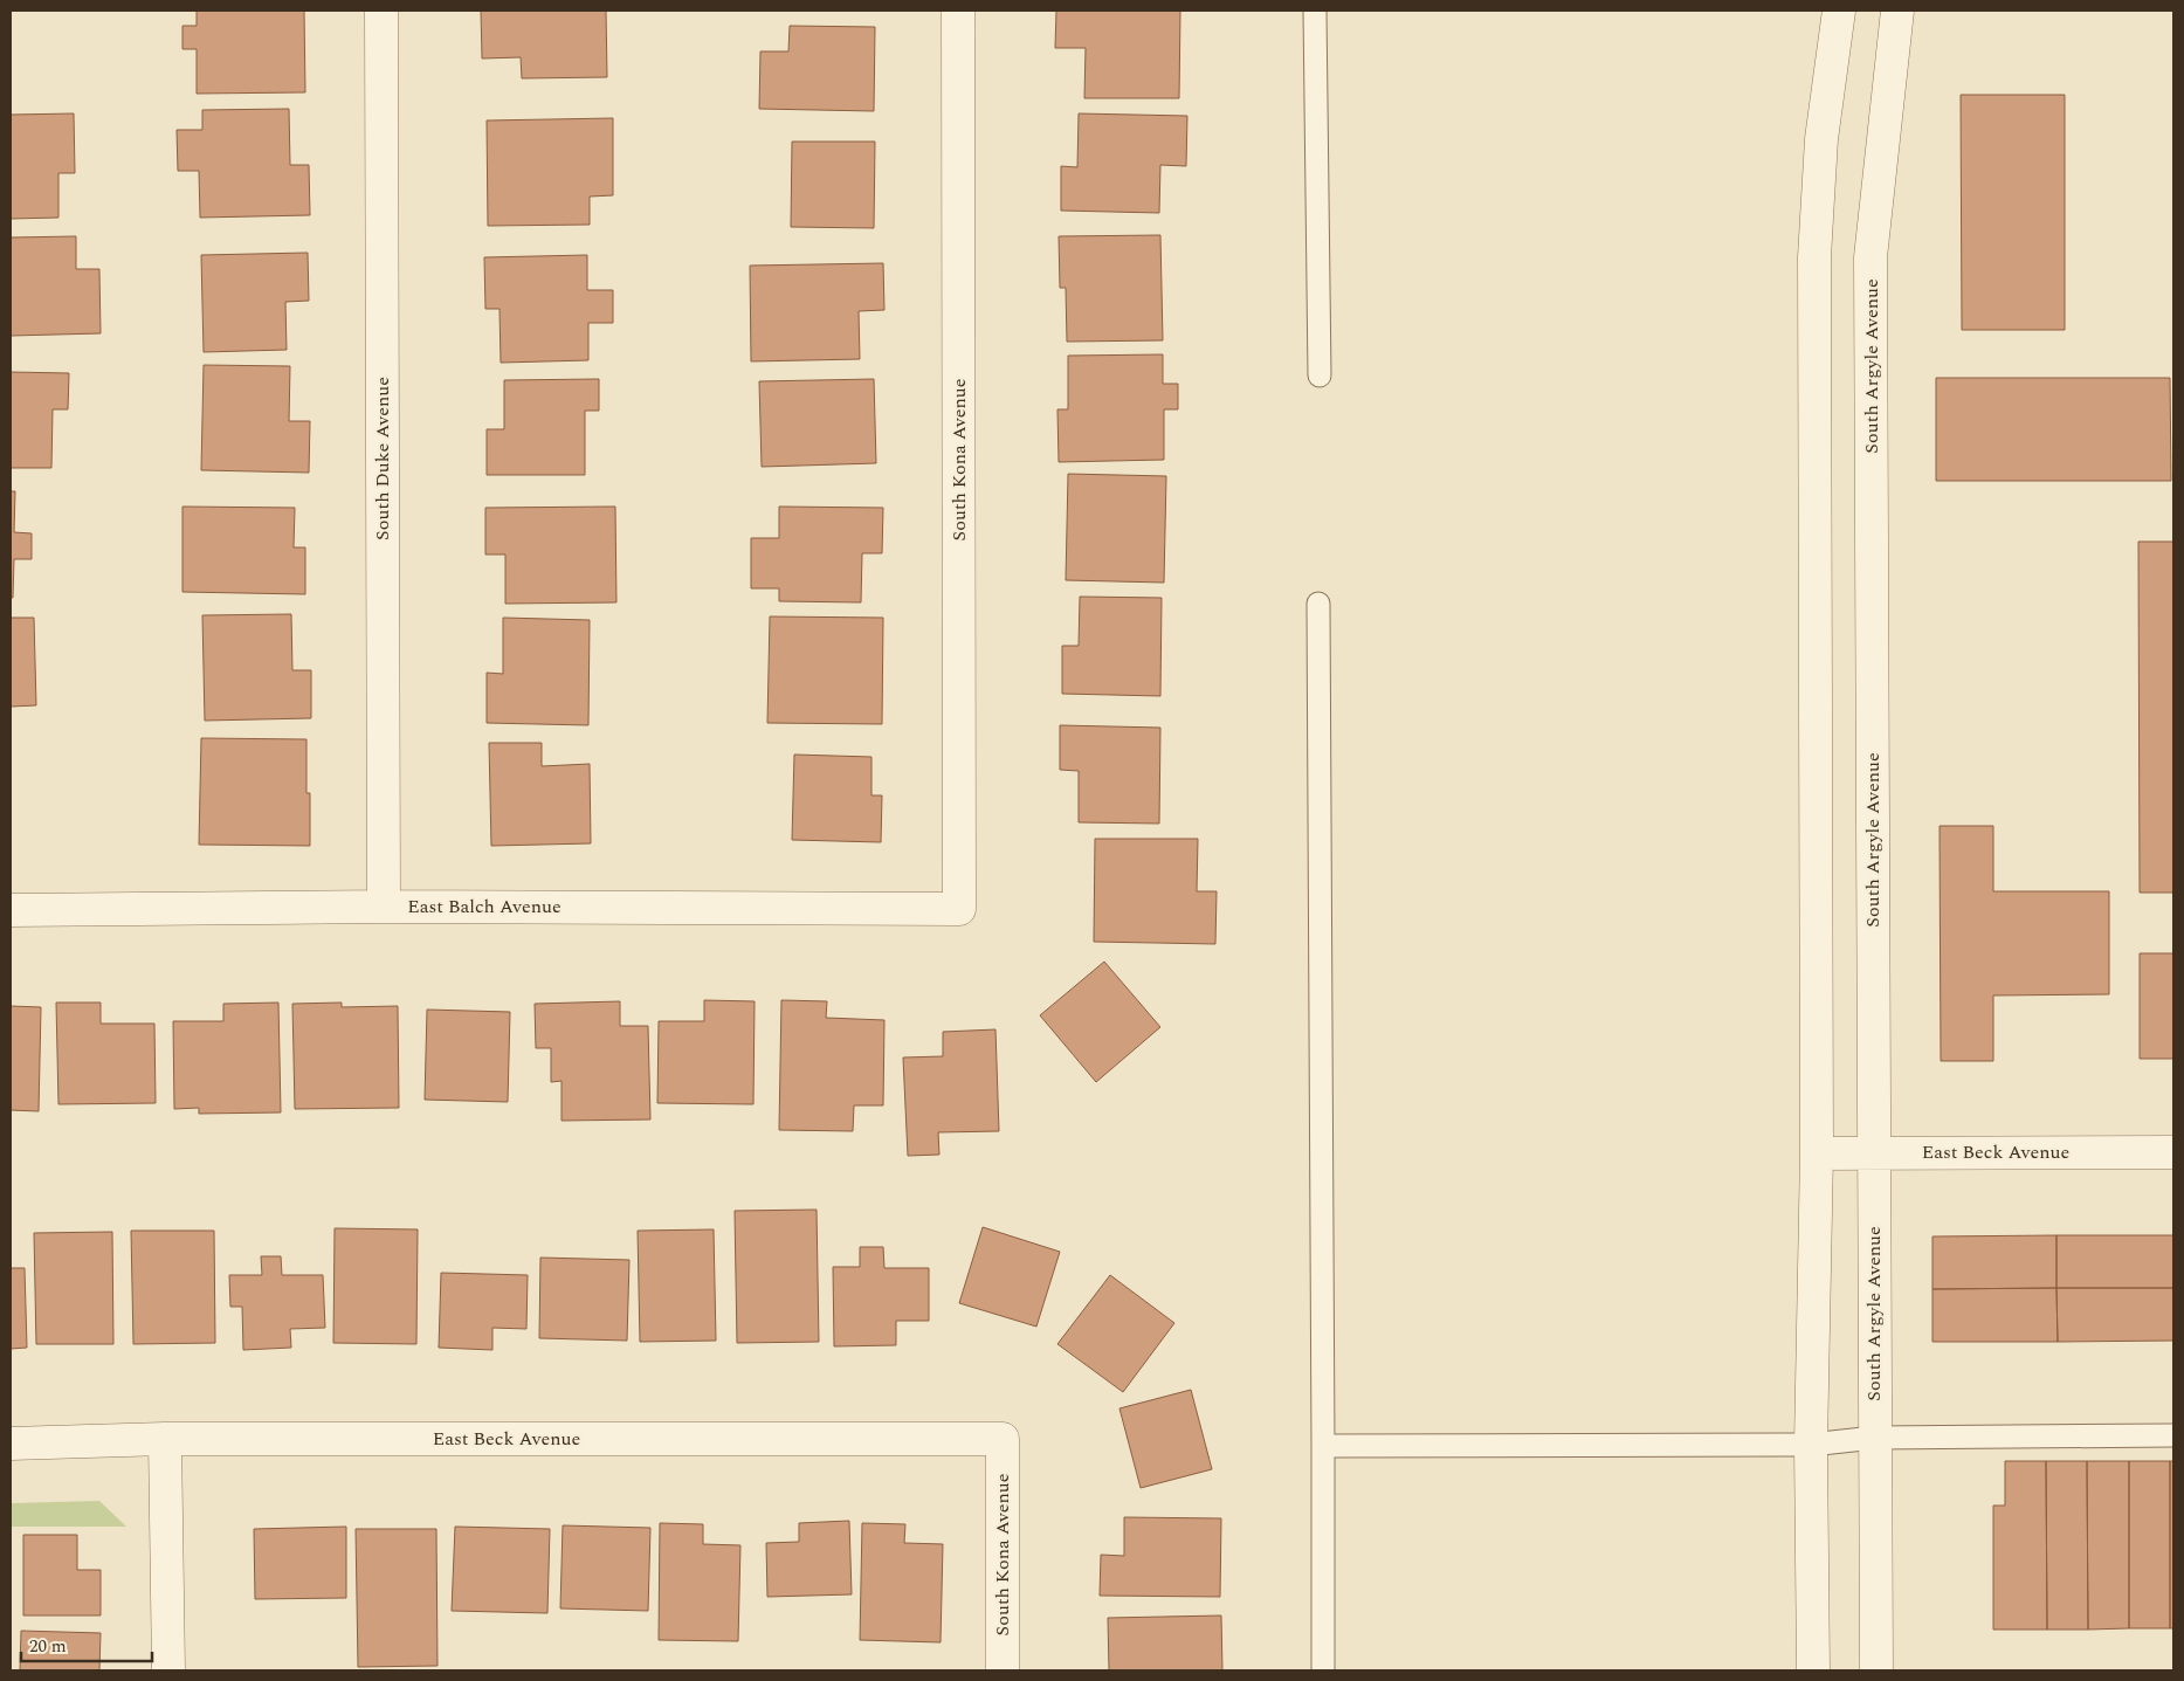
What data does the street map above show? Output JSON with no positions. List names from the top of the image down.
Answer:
{
  "streets": {
    "street": [
      "South Argyle Avenue",
      "South Duke Avenue",
      "South Kona Avenue",
      "East Balch Avenue",
      "East Beck Avenue"
    ]
  },
  "crossings": [
    ["South Argyle Avenue", "East Beck Avenue"],
    ["South Duke Avenue", "East Balch Avenue"],
    ["South Kona Avenue", "East Balch Avenue"],
    ["South Kona Avenue", "East Beck Avenue"]
  ],
  "scale_bar": "20 m"
}
